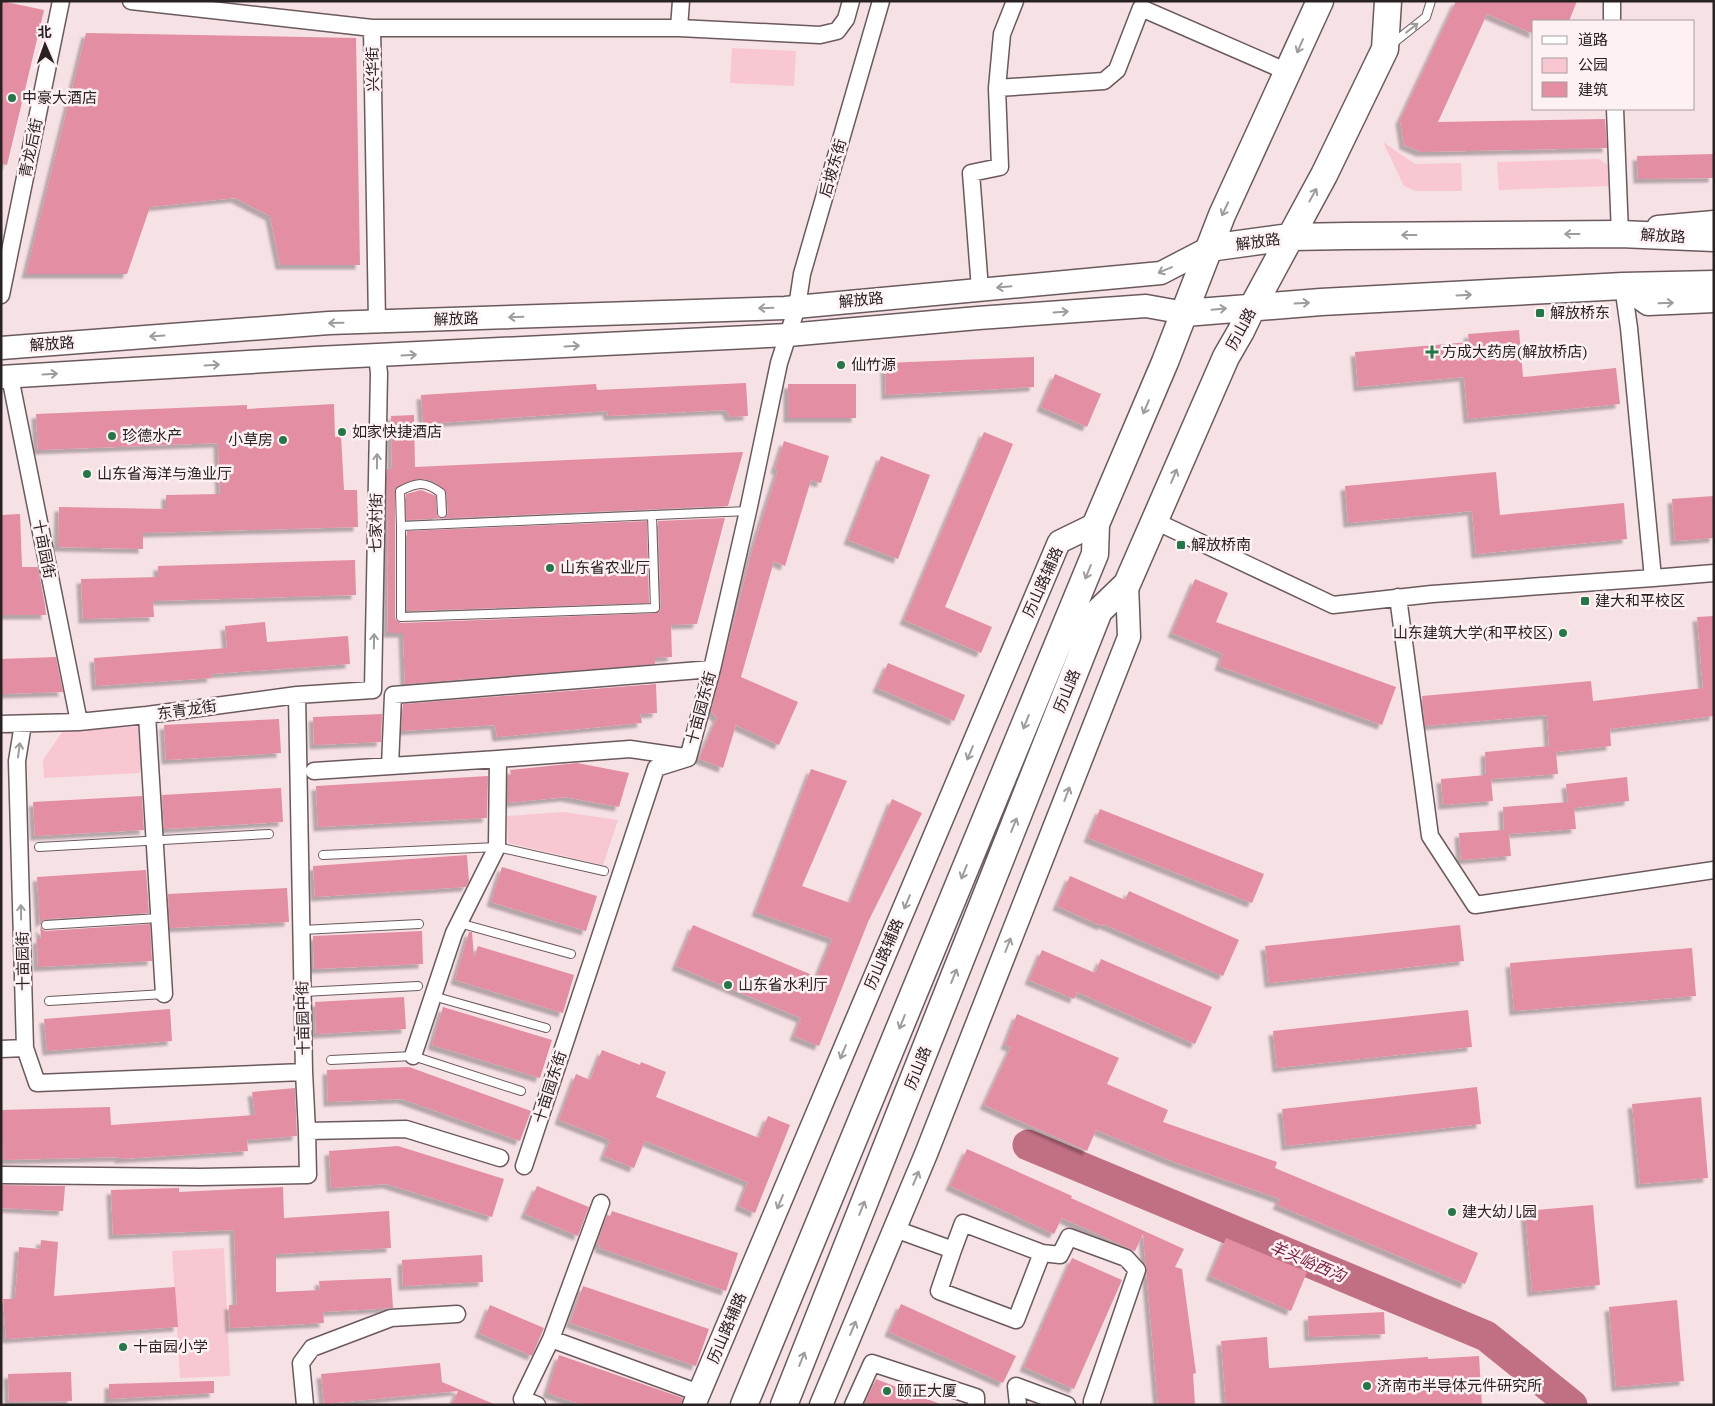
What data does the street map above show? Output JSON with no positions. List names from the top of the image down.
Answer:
{
  "streets": {
    "main road": ["解放路", "历山路", "历山路辅路"],
    "street": [
      "兴华街",
      "青龙后街",
      "后坡东街",
      "七家村街",
      "十亩园街",
      "十亩园东街",
      "东青龙街",
      "十亩园中街"
    ]
  },
  "crossings": [
    ["兴华街", "解放路"],
    ["后坡东街", "解放路"],
    ["后坡东街", "十亩园东街"],
    ["解放路", "历山路"],
    ["解放路", "七家村街"],
    ["解放路", "十亩园街"],
    ["解放路", "十亩园东街"],
    ["历山路", "历山路辅路"],
    ["七家村街", "东青龙街"],
    ["十亩园街", "东青龙街"],
    ["十亩园街", "十亩园中街"],
    ["东青龙街", "十亩园中街"]
  ],
  "one_way": ["七家村街"],
  "water": ["羊头峪西沟"],
  "places": {
    "other": [
      "中豪大酒店",
      "仙竹源",
      "如家快捷酒店",
      "珍德水产",
      "小草房",
      "山东省海洋与渔业厅",
      "山东省农业厅",
      "山东建筑大学(和平校区)",
      "山东省水利厅",
      "建大幼儿园",
      "十亩园小学",
      "济南市半导体元件研究所",
      "颐正大厦"
    ],
    "transit": ["解放桥东", "解放桥南", "建大和平校区"],
    "health": ["方成大药房(解放桥店)"]
  },
  "legend": ["道路", "公园", "建筑"],
  "north": "top"
}
